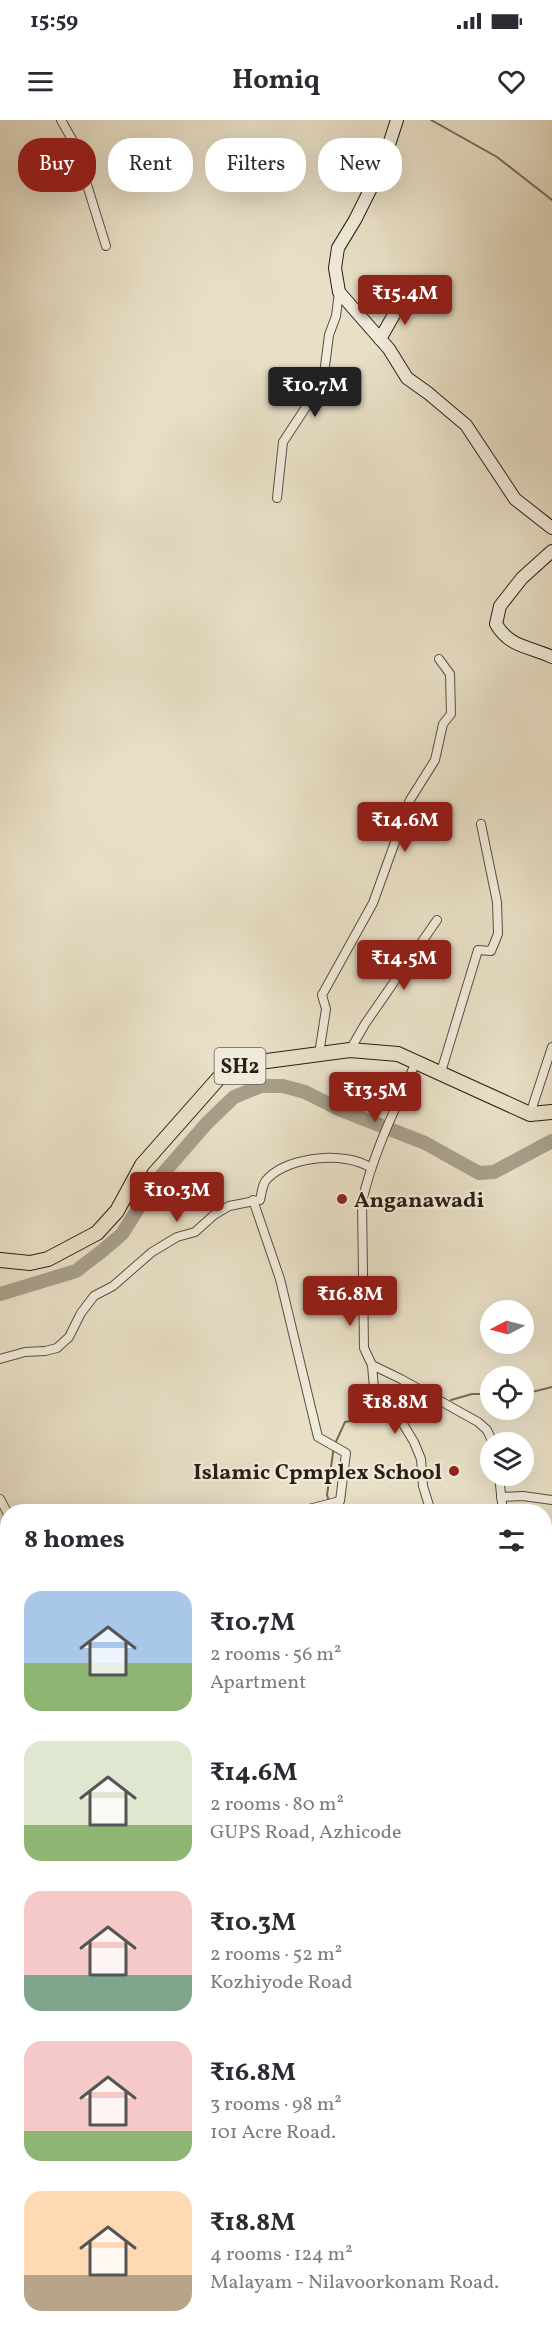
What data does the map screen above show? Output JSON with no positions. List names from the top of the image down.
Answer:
{
  "streets": {
    "main road": ["SH2"]
  },
  "places": ["Anganawadi", "Islamic Cpmplex School"],
  "north": "left",
  "page": {
    "status": "15:59",
    "header": "Homiq",
    "chip": [
      "Buy",
      "Rent",
      "Filters",
      "New"
    ],
    "price": [
      "₹15.4M",
      "₹10.7M",
      "₹14.6M",
      "₹14.5M",
      "₹13.5M",
      "₹10.3M",
      "₹16.8M",
      "₹18.8M"
    ],
    "heading": "8 homes",
    "list": [
      {
        "name": "₹10.7M",
        "note": "2 rooms · 56 m² · Apartment"
      },
      {
        "name": "₹14.6M",
        "note": "2 rooms · 80 m² · GUPS Road, Azhicode"
      },
      {
        "name": "₹10.3M",
        "note": "2 rooms · 52 m² · Kozhiyode Road"
      },
      {
        "name": "₹16.8M",
        "note": "3 rooms · 98 m² · 101 Acre Road."
      },
      {
        "name": "₹18.8M",
        "note": "4 rooms · 124 m² · Malayam - Nilavoorkonam Road."
      }
    ]
  }
}
